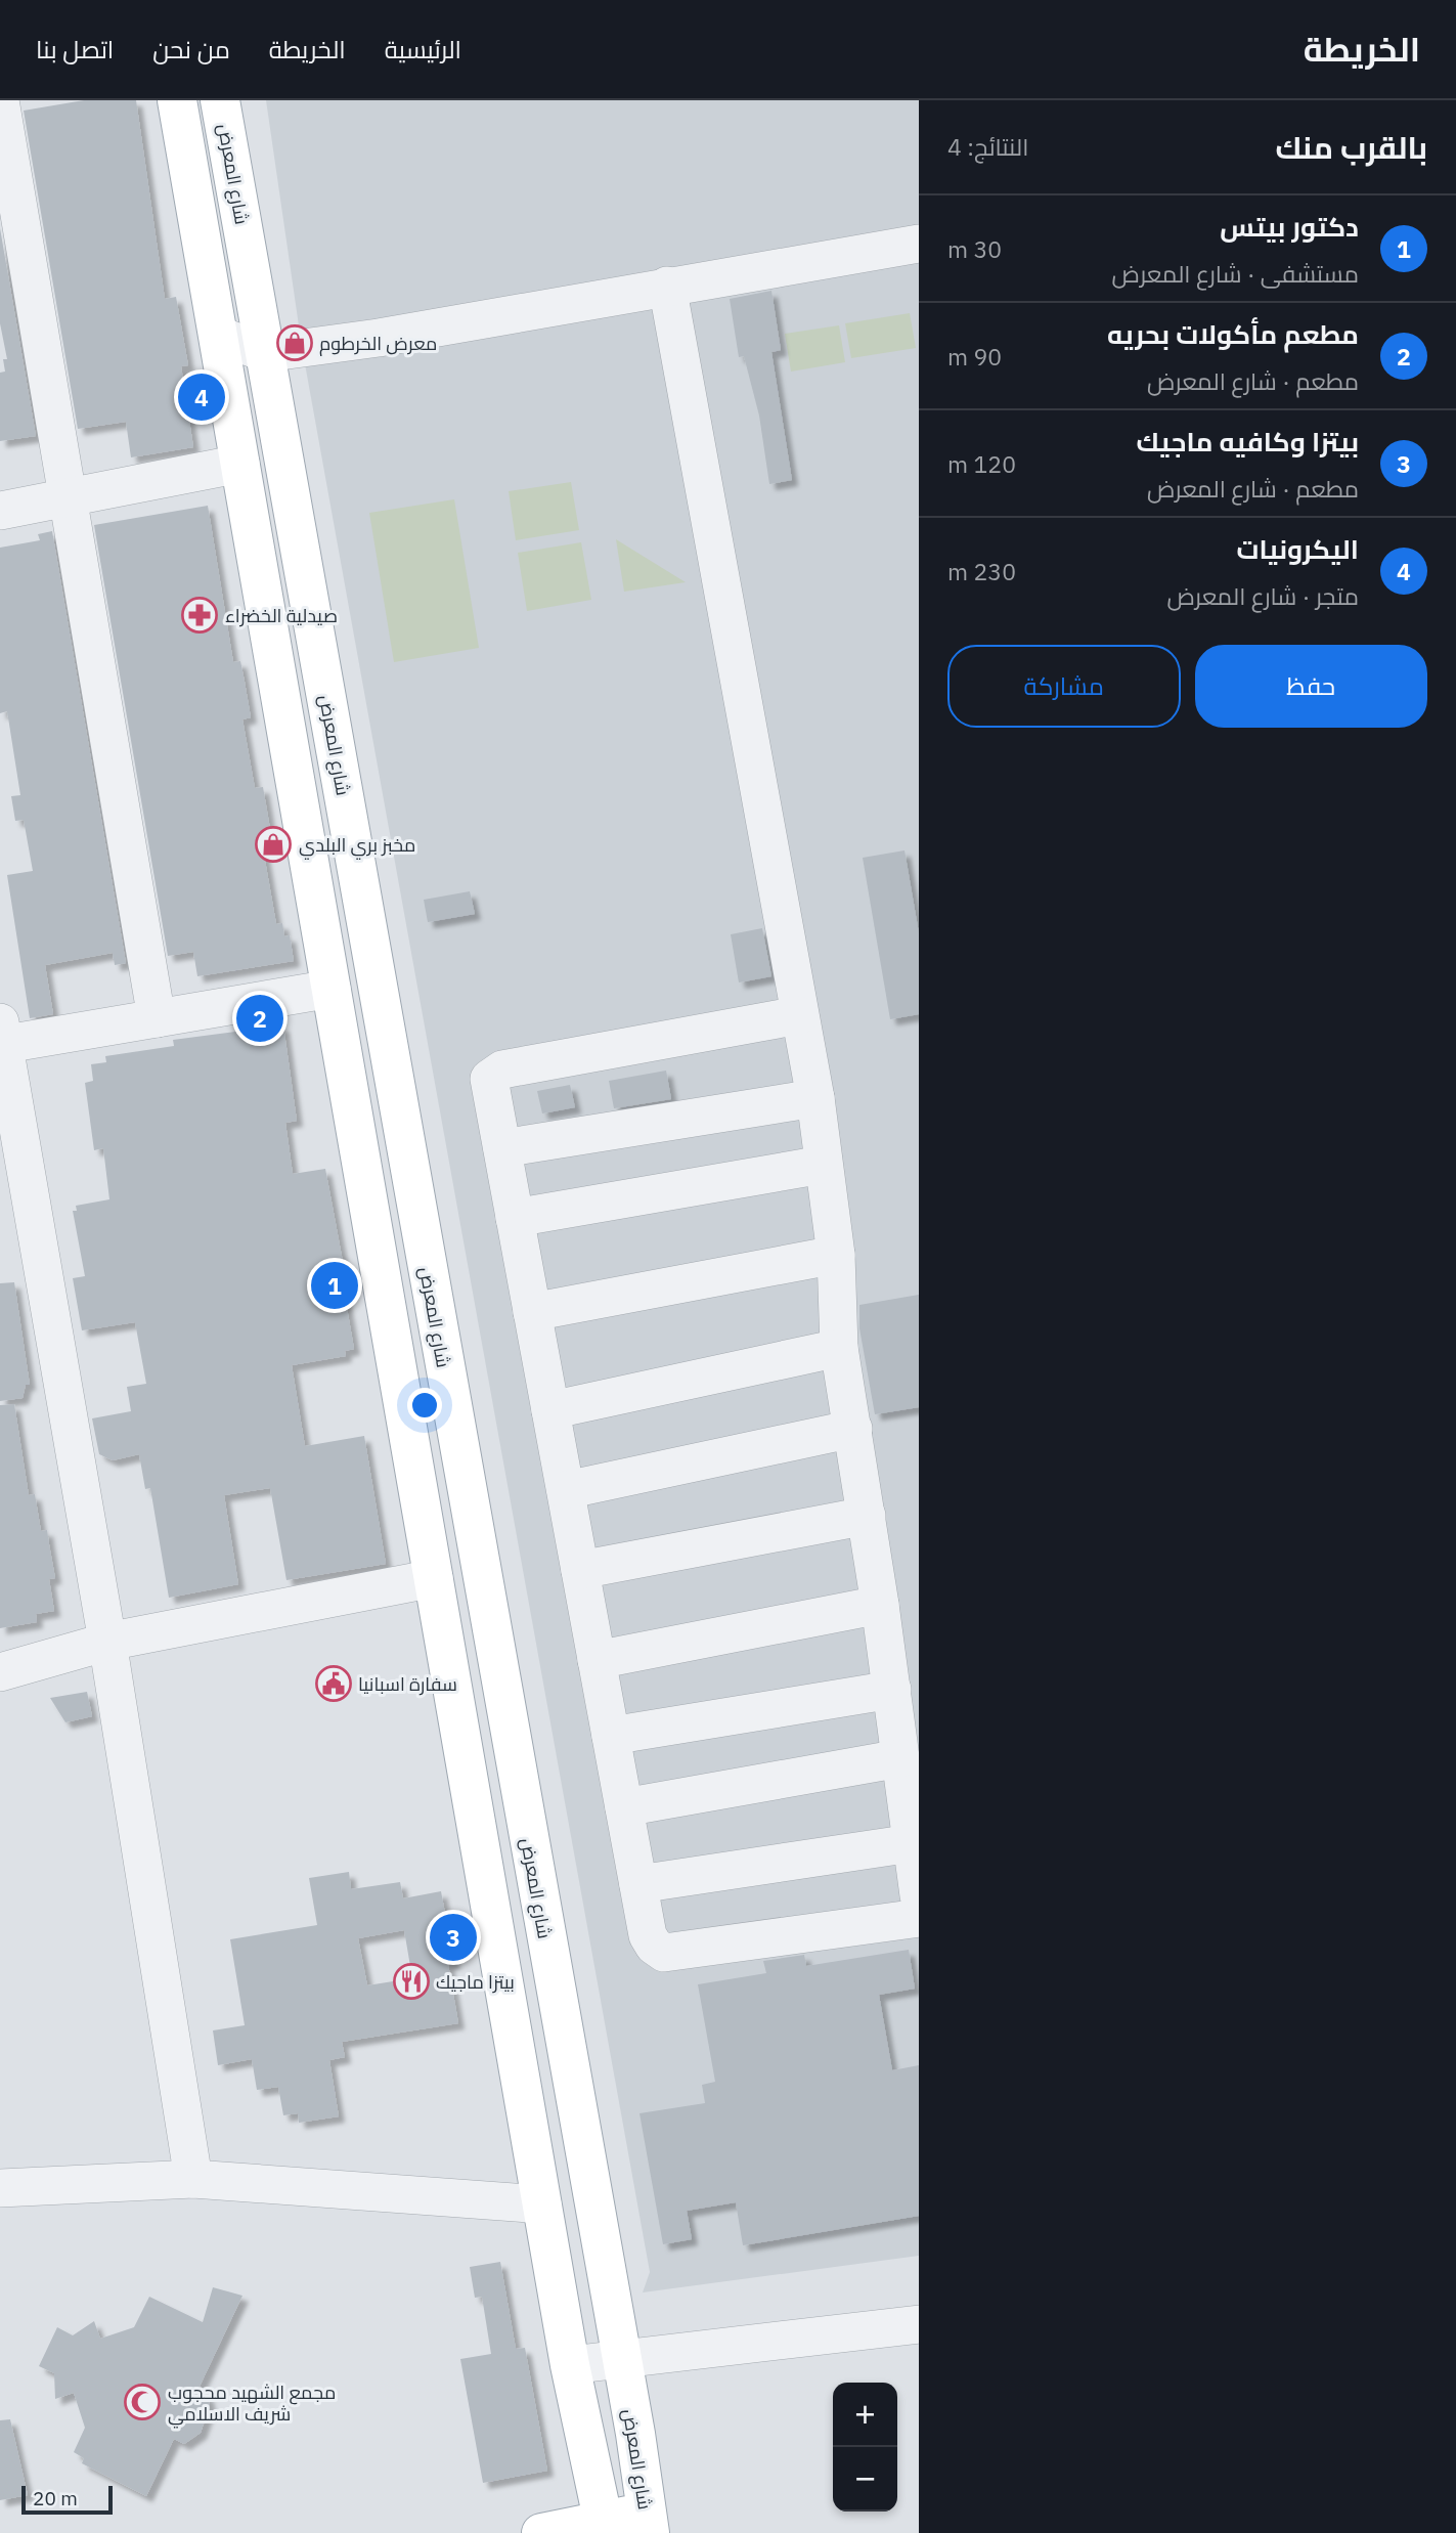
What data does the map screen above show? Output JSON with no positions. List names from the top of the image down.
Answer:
{
  "streets": {
    "main road": ["شارع المعرض"]
  },
  "places": {
    "shop": ["معرض الخرطوم", "مخبز بري البلدي"],
    "pharmacy": ["صيدلية الخضراء"],
    "public building": ["سفارة اسبانيا"],
    "restaurant": ["بيتزا ماجيك"],
    "mosque": ["مجمع الشهيد محجوب شريف الاسلامي"]
  },
  "scale_bar": "20 m",
  "page": {
    "header": "الخريطة",
    "nav": [
      "الرئيسية",
      "الخريطة",
      "من نحن",
      "اتصل بنا"
    ],
    "heading": ["بالقرب منك", "النتائج: 4"],
    "list": [
      {
        "mark": "1",
        "name": "دكتور بيتس",
        "note": "مستشفى · شارع المعرض",
        "value": "30 m"
      },
      {
        "mark": "2",
        "name": "مطعم مأكولات بحريه",
        "note": "مطعم · شارع المعرض",
        "value": "90 m"
      },
      {
        "mark": "3",
        "name": "بيتزا وكافيه ماجيك",
        "note": "مطعم · شارع المعرض",
        "value": "120 m"
      },
      {
        "mark": "4",
        "name": "اليكرونيات",
        "note": "متجر · شارع المعرض",
        "value": "230 m"
      }
    ],
    "pins": [
      "4",
      "2",
      "1",
      "3"
    ],
    "buttons": ["حفظ", "مشاركة"],
    "map_buttons": ["+", "−"],
    "scale": "20 m"
  }
}
